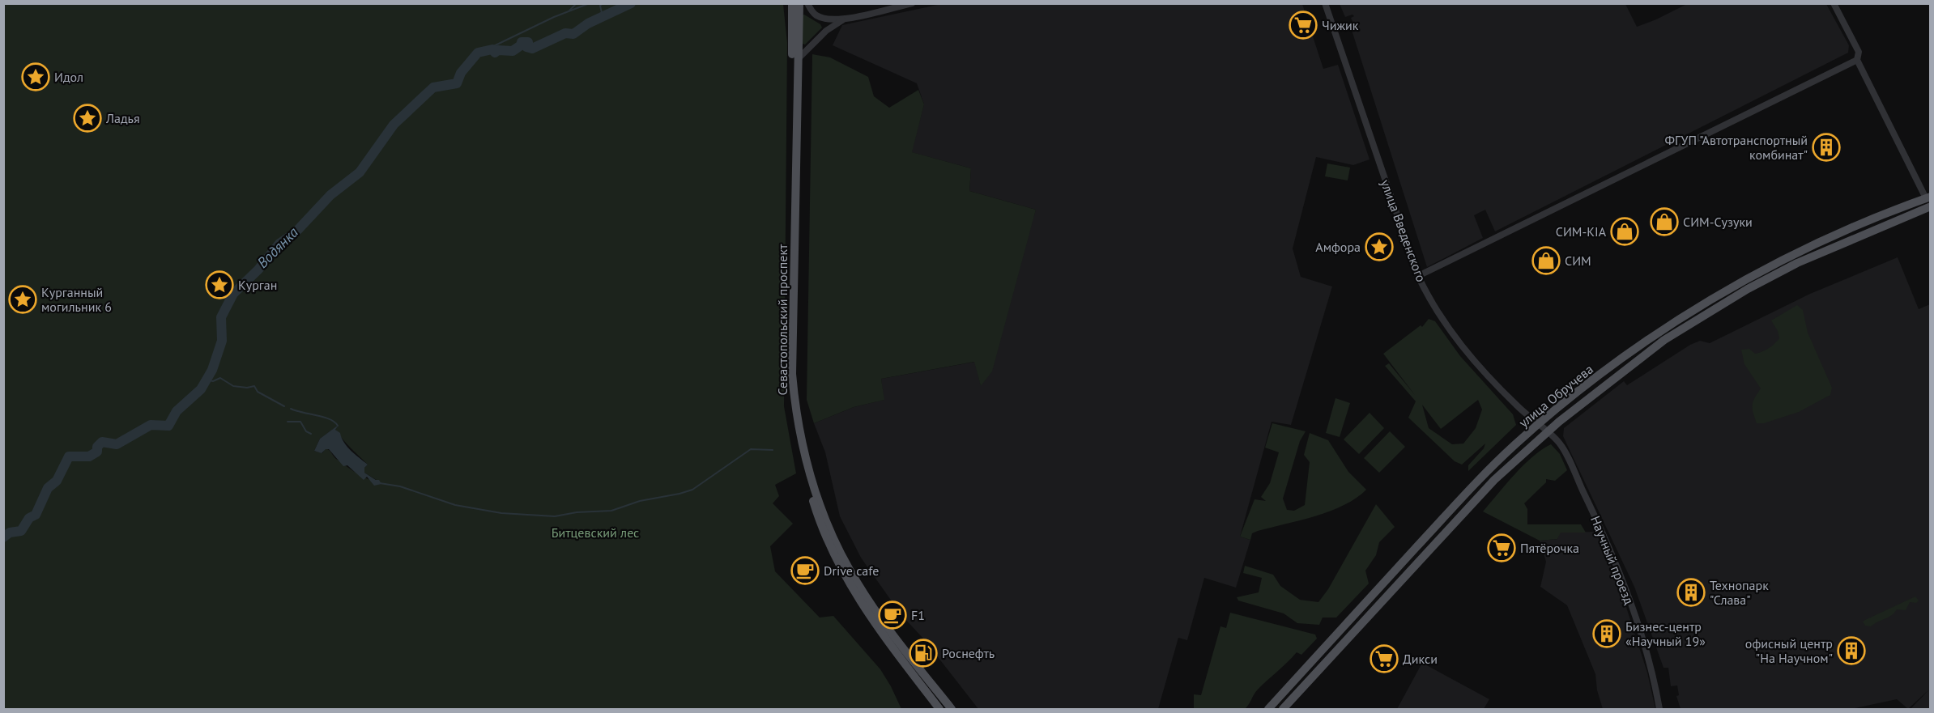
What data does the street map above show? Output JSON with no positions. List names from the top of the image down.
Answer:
{
  "streets": {
    "main road": ["Севастопольский проспект", "улица Обручева"],
    "street": ["улица Введенского", "Научный проезд"]
  },
  "crossings": [
    ["улица Введенского", "улица Обручева"],
    ["улица Введенского", "Научный проезд"],
    ["улица Обручева", "Научный проезд"]
  ],
  "water": ["Водянка"],
  "parks": ["Битцевский лес"],
  "places": {
    "supermarket": ["Чижик", "Пятёрочка", "Дикси"],
    "place": [
      "Идол",
      "Ладья",
      "Амфора",
      "Курган",
      "Курганный могильник 6"
    ],
    "building": [
      "ФГУП \"Автотранспортный комбинат\"",
      "Технопарк \"Слава\"",
      "Бизнес-центр «Научный 19»",
      "офисный центр \"На Научном\""
    ],
    "shop": ["СИМ-Сузуки", "СИМ-KIA", "СИМ"],
    "cafe": ["Drive cafe", "F1"],
    "fuel station": ["Роснефть"]
  }
}
